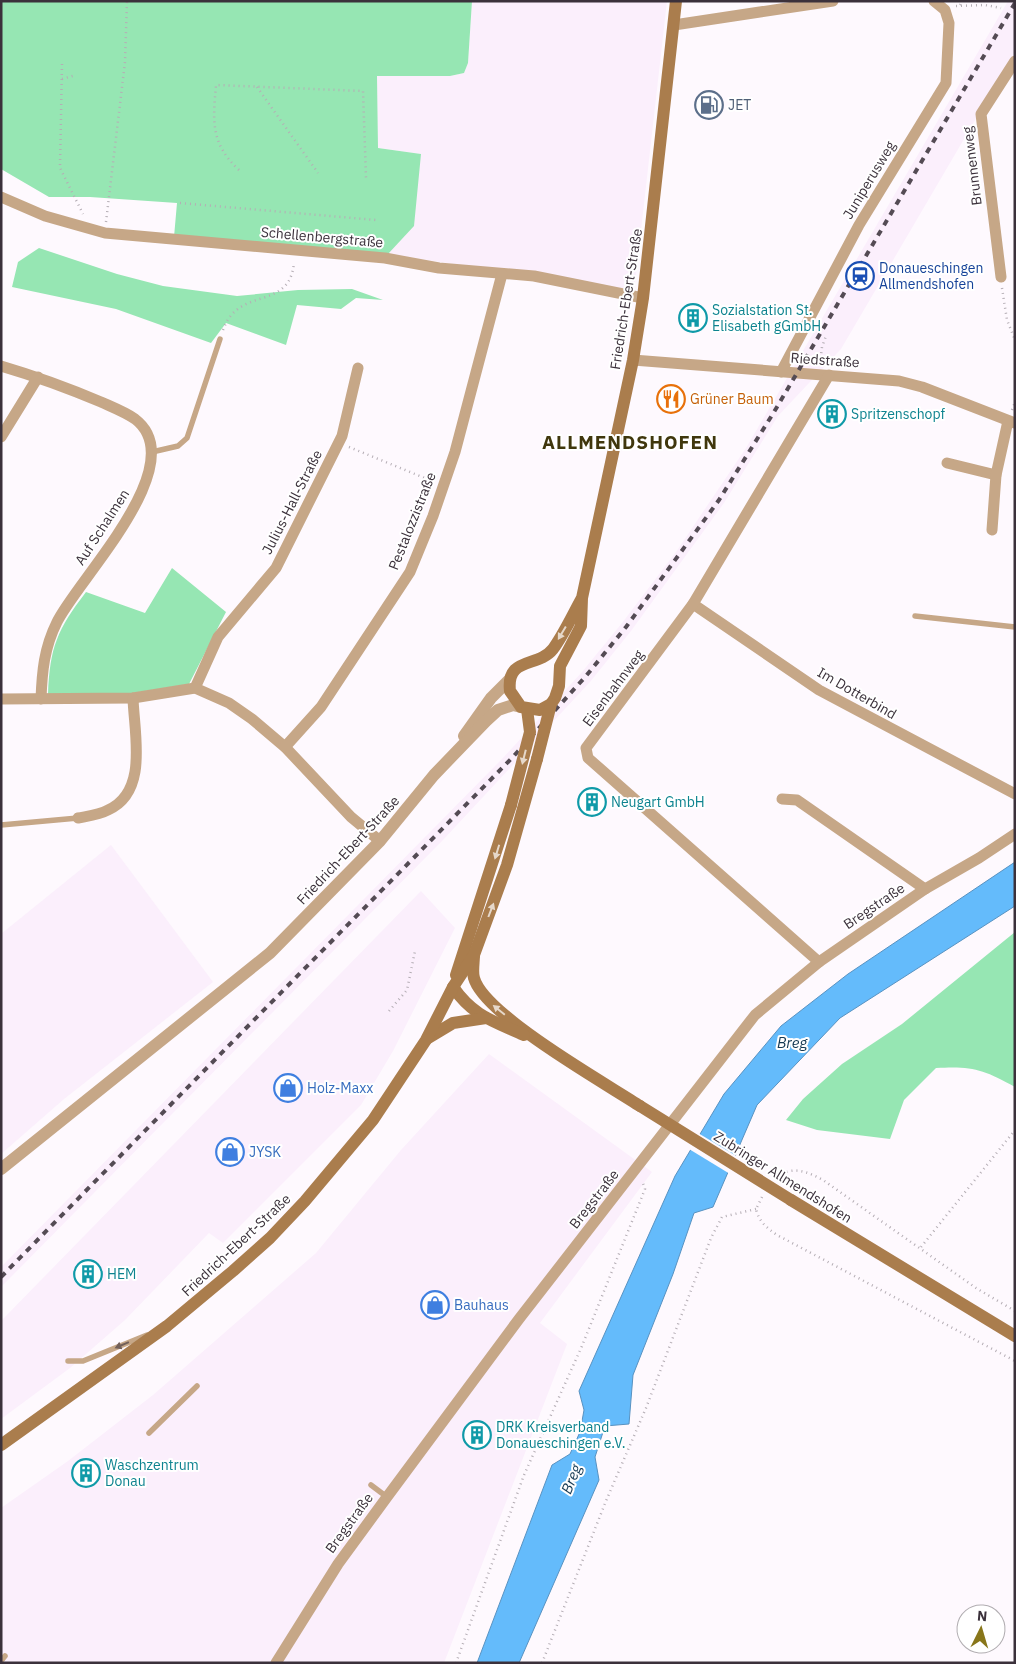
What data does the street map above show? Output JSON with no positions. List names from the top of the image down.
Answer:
{
  "streets": {
    "main road": ["Friedrich-Ebert-Straße", "Zubringer Allmendshofen"],
    "street": [
      "Brunnenweg",
      "Juniperusweg",
      "Schellenbergstraße",
      "Riedstraße",
      "Julius-Hall-Straße",
      "Pestalozzistraße",
      "Auf Schalmen",
      "Eisenbahnweg",
      "Im Dotterbind",
      "Bregstraße"
    ]
  },
  "crossings": [
    ["Juniperusweg", "Riedstraße"],
    ["Schellenbergstraße", "Friedrich-Ebert-Straße"],
    ["Schellenbergstraße", "Pestalozzistraße"],
    ["Friedrich-Ebert-Straße", "Riedstraße"],
    ["Riedstraße", "Eisenbahnweg"],
    ["Eisenbahnweg", "Im Dotterbind"],
    ["Eisenbahnweg", "Bregstraße"]
  ],
  "districts": ["ALLMENDSHOFEN"],
  "water": ["Breg"],
  "places": {
    "fuel station": ["JET"],
    "station": ["Donaueschingen Allmendshofen"],
    "building": [
      "Sozialstation St. Elisabeth gGmbH",
      "Spritzenschopf",
      "Neugart GmbH",
      "HEM",
      "DRK Kreisverband Donaueschingen e.V.",
      "Waschzentrum Donau"
    ],
    "restaurant": ["Grüner Baum"],
    "shop": ["Holz-Maxx", "JYSK", "Bauhaus"]
  },
  "north": "top"
}
